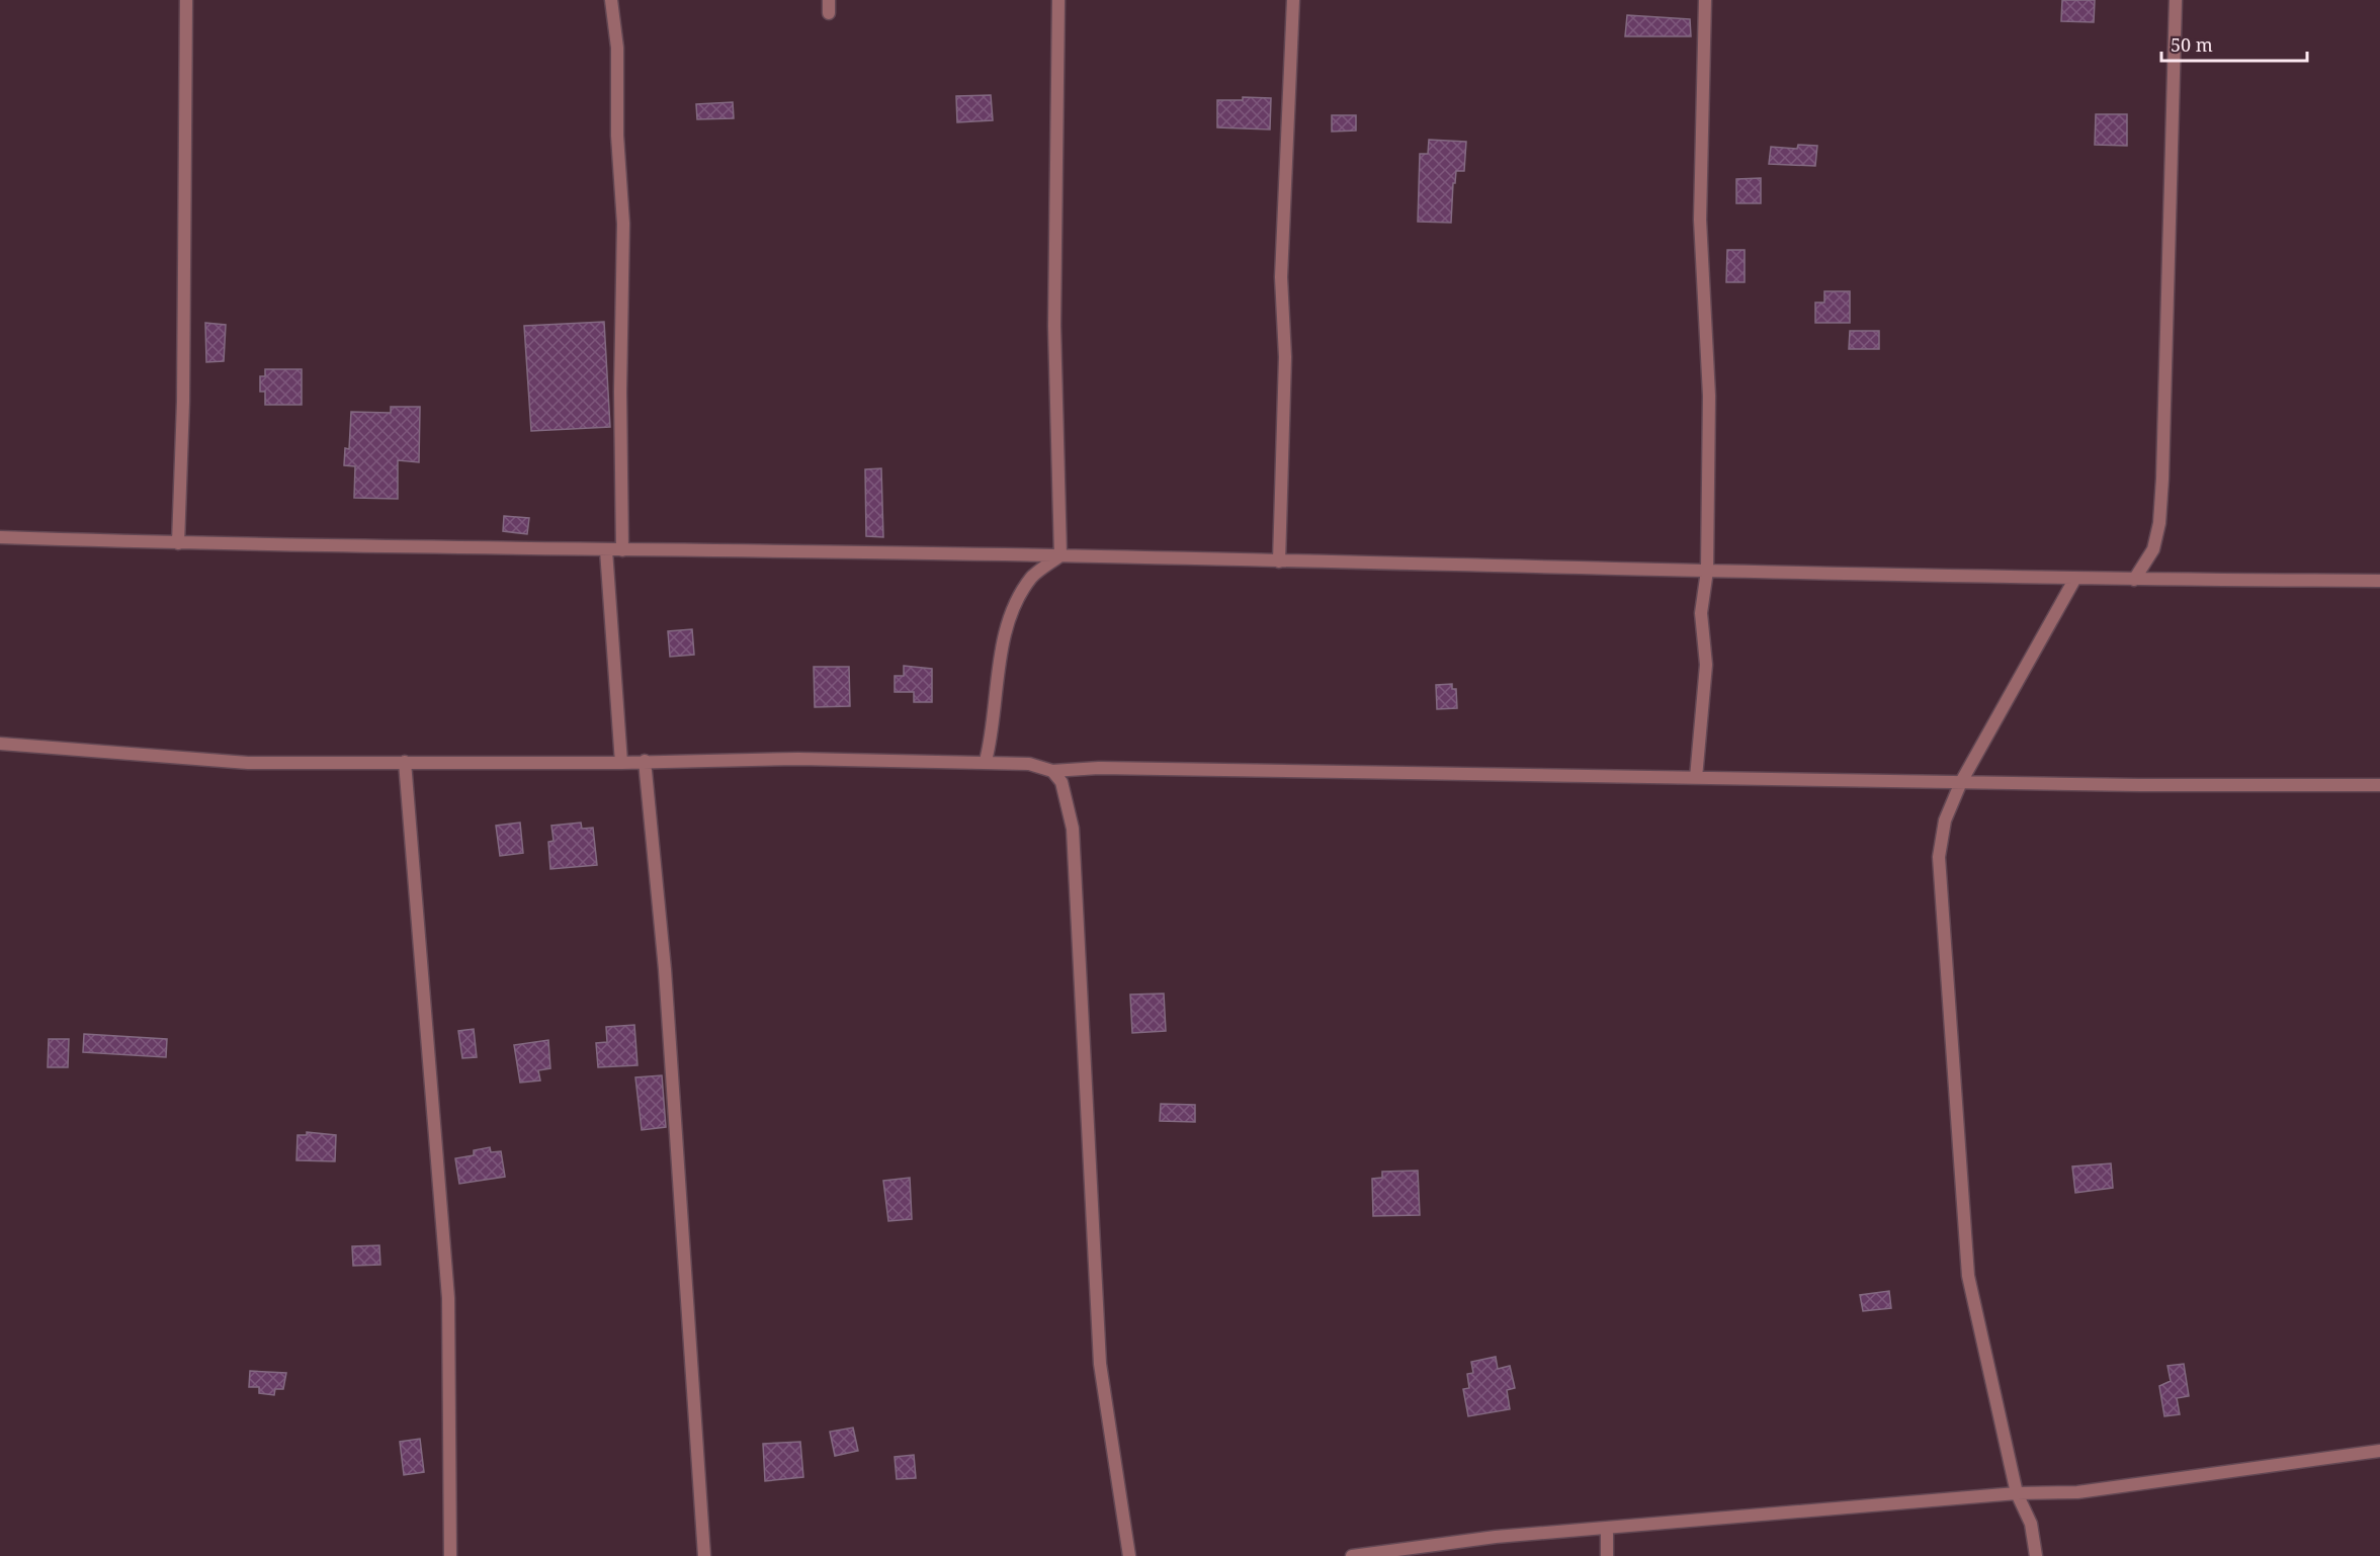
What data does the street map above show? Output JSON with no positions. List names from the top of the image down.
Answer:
{
  "scale_bar": "50 m"
}
